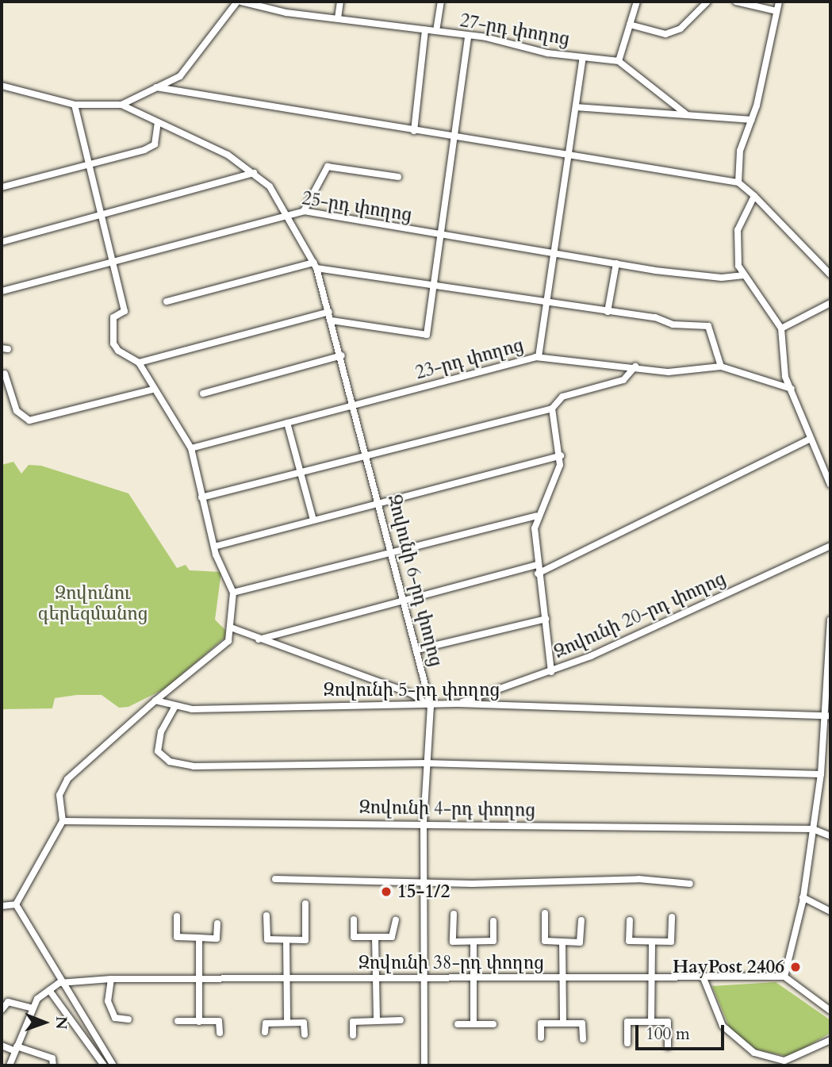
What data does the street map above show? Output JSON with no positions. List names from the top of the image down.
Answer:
{
  "streets": {
    "street": [
      "27-րդ փողոց",
      "25-րդ փողոց",
      "23-րդ փողոց",
      "Զովունի 6-րդ փողոց",
      "Զովունի 20-րդ փողոց",
      "Զովունի 5-րդ փողոց",
      "Զովունի 4-րդ փողոց",
      "Զովունի 38-րդ փողոց"
    ]
  },
  "crossings": [
    ["25-րդ փողոց", "Զովունի 6-րդ փողոց"],
    ["23-րդ փողոց", "Զովունի 6-րդ փողոց"],
    ["Զովունի 6-րդ փողոց", "Զովունի 5-րդ փողոց"],
    ["Զովունի 6-րդ փողոց", "Զովունի 4-րդ փողոց"],
    ["Զովունի 6-րդ փողոց", "Զովունի 38-րդ փողոց"],
    ["Զովունի 20-րդ փողոց", "Զովունի 5-րդ փողոց"]
  ],
  "parks": ["Զովունու գերեզմանոց"],
  "places": ["15-1/2", "HayPost 2406"],
  "scale_bar": "100 m",
  "north": "right"
}
